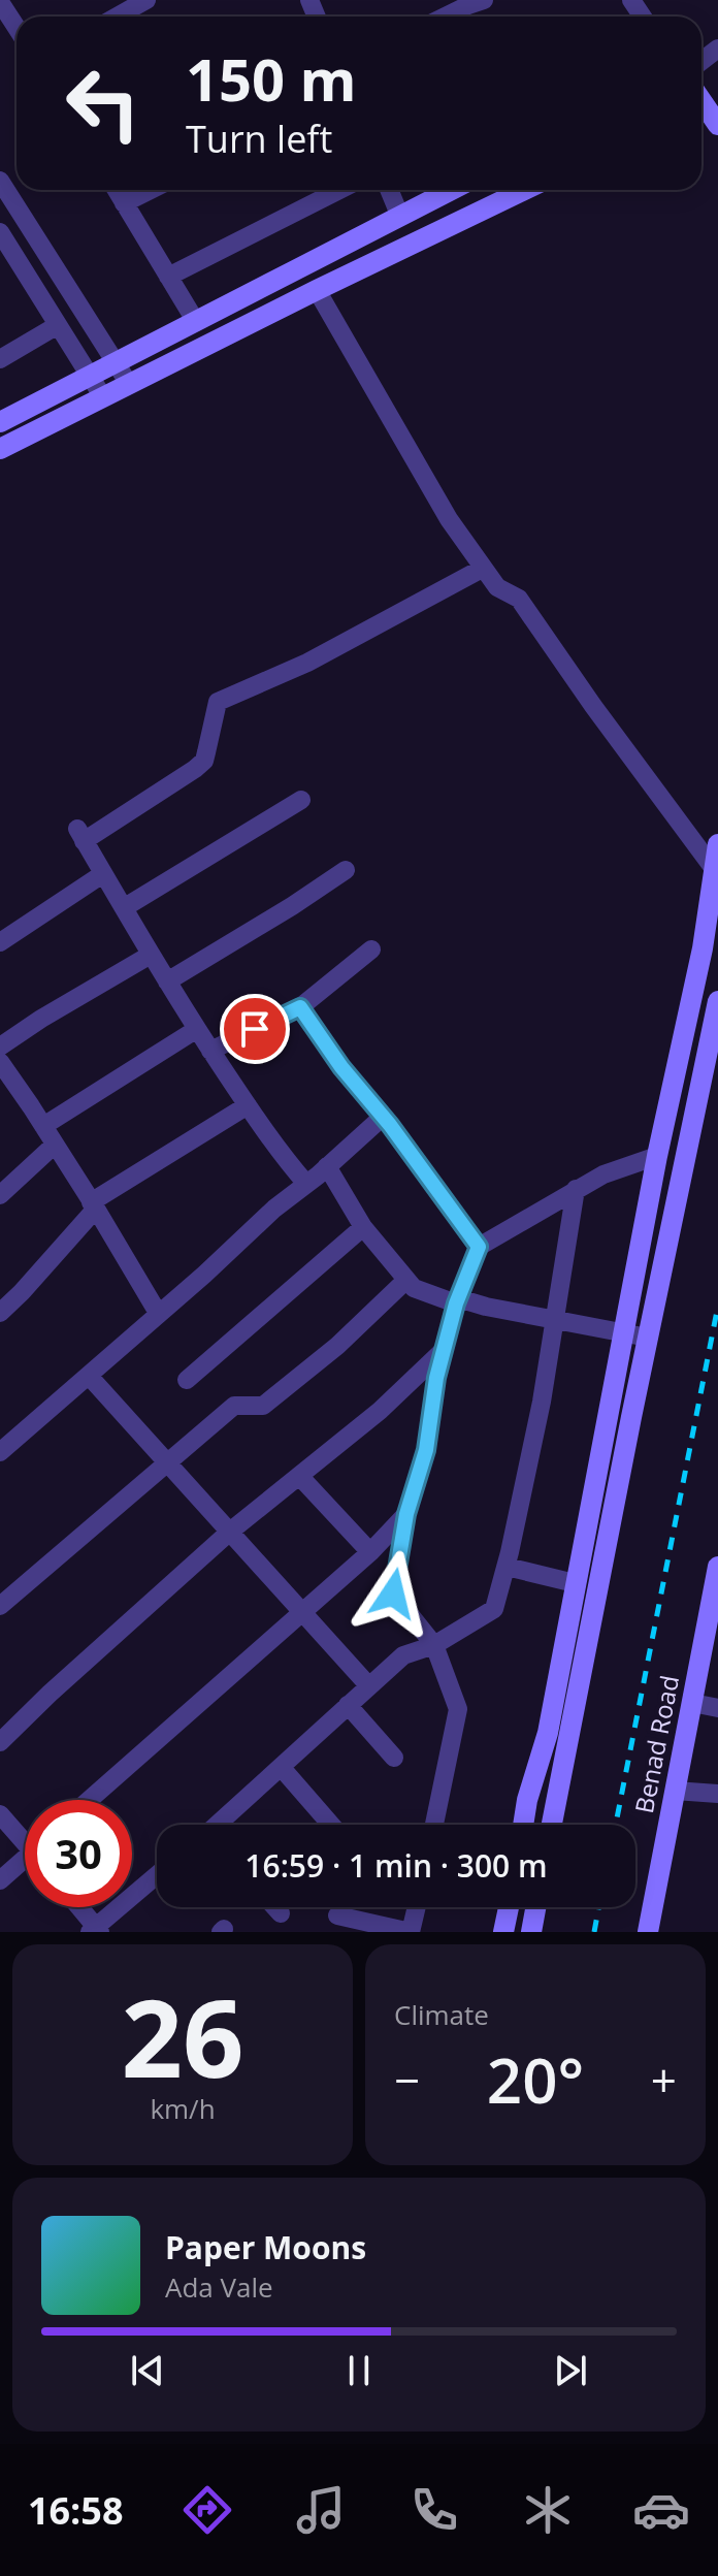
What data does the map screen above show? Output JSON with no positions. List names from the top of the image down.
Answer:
{
  "streets": {
    "street": ["Benad Road"]
  },
  "page": {
    "turn": ["150 m", "Turn left"],
    "limit": "30",
    "trip": "16:59 · 1 min · 300 m",
    "tile": [
      ["26", "km/h"],
      "Climate"
    ],
    "heat": ["−", "20°", "+"],
    "song": ["Paper Moons", "Ada Vale"],
    "tabs": "16:58"
  }
}
